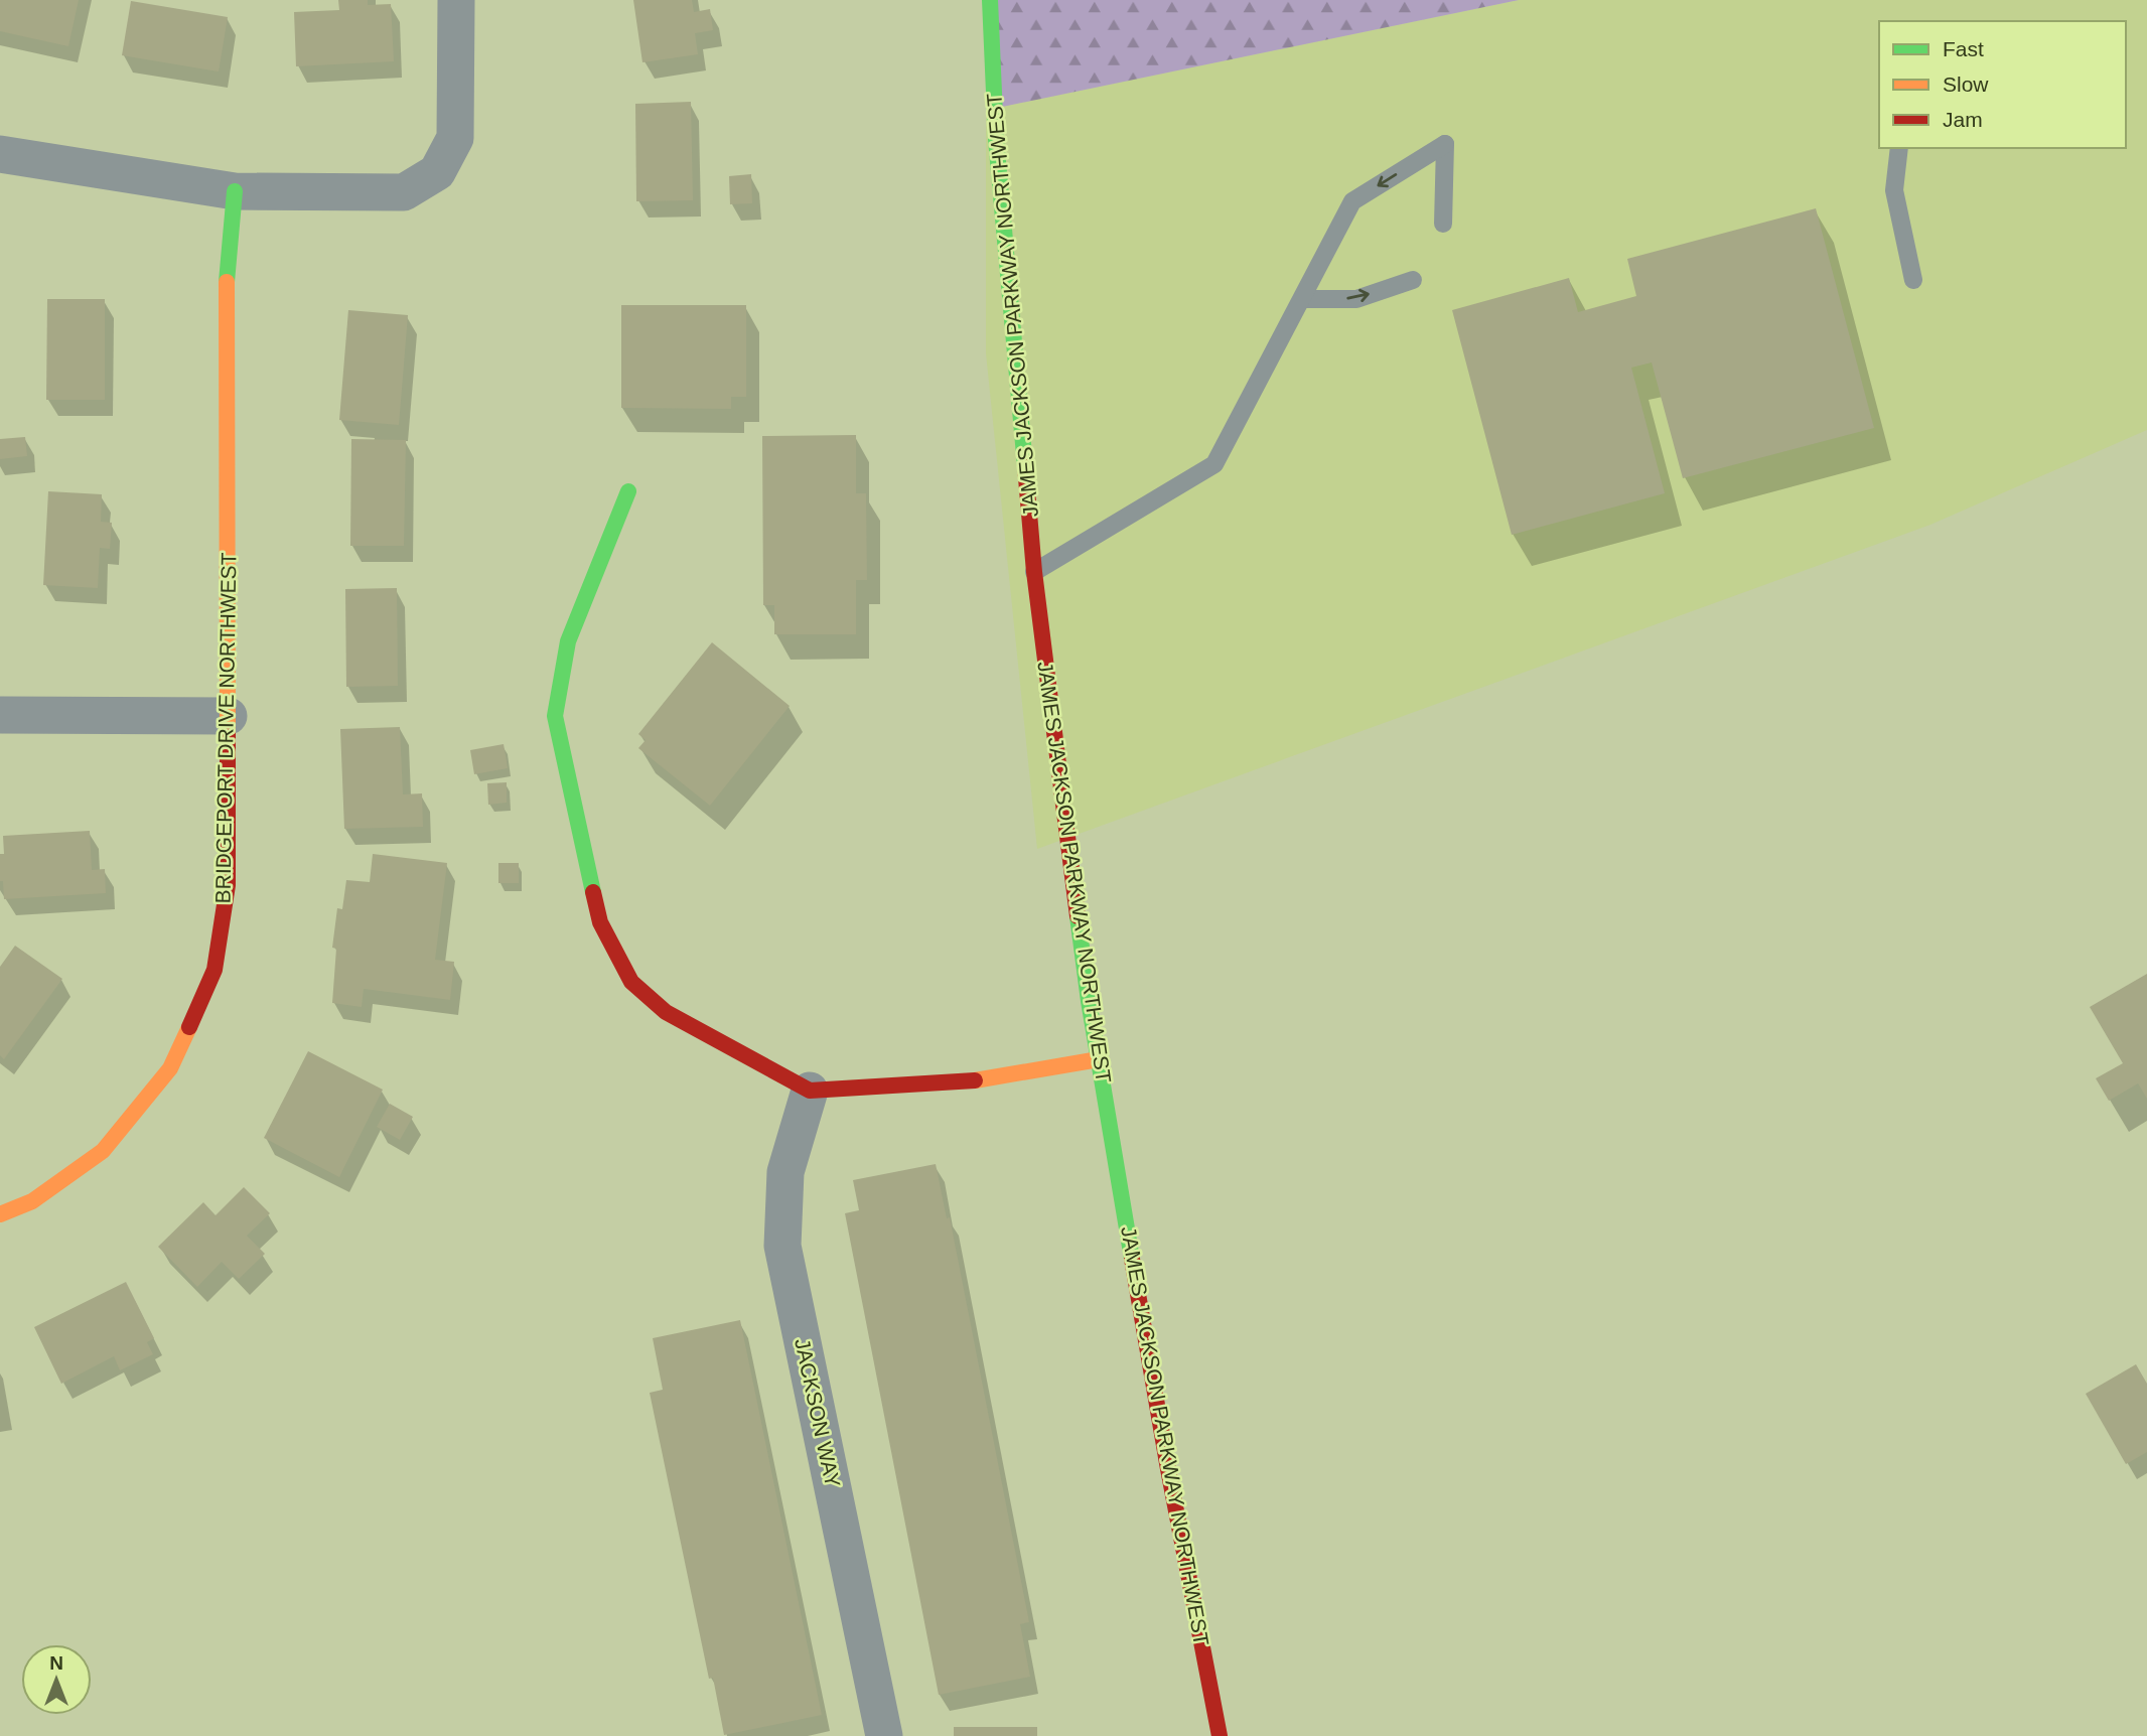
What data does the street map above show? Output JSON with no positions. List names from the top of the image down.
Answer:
{
  "streets": {
    "street": ["JAMES JACKSON PARKWAY NORTHWEST", "BRIDGEPORT DRIVE NORTHWEST", "JACKSON WAY"]
  },
  "legend": ["Fast", "Slow", "Jam"],
  "north": "top"
}
